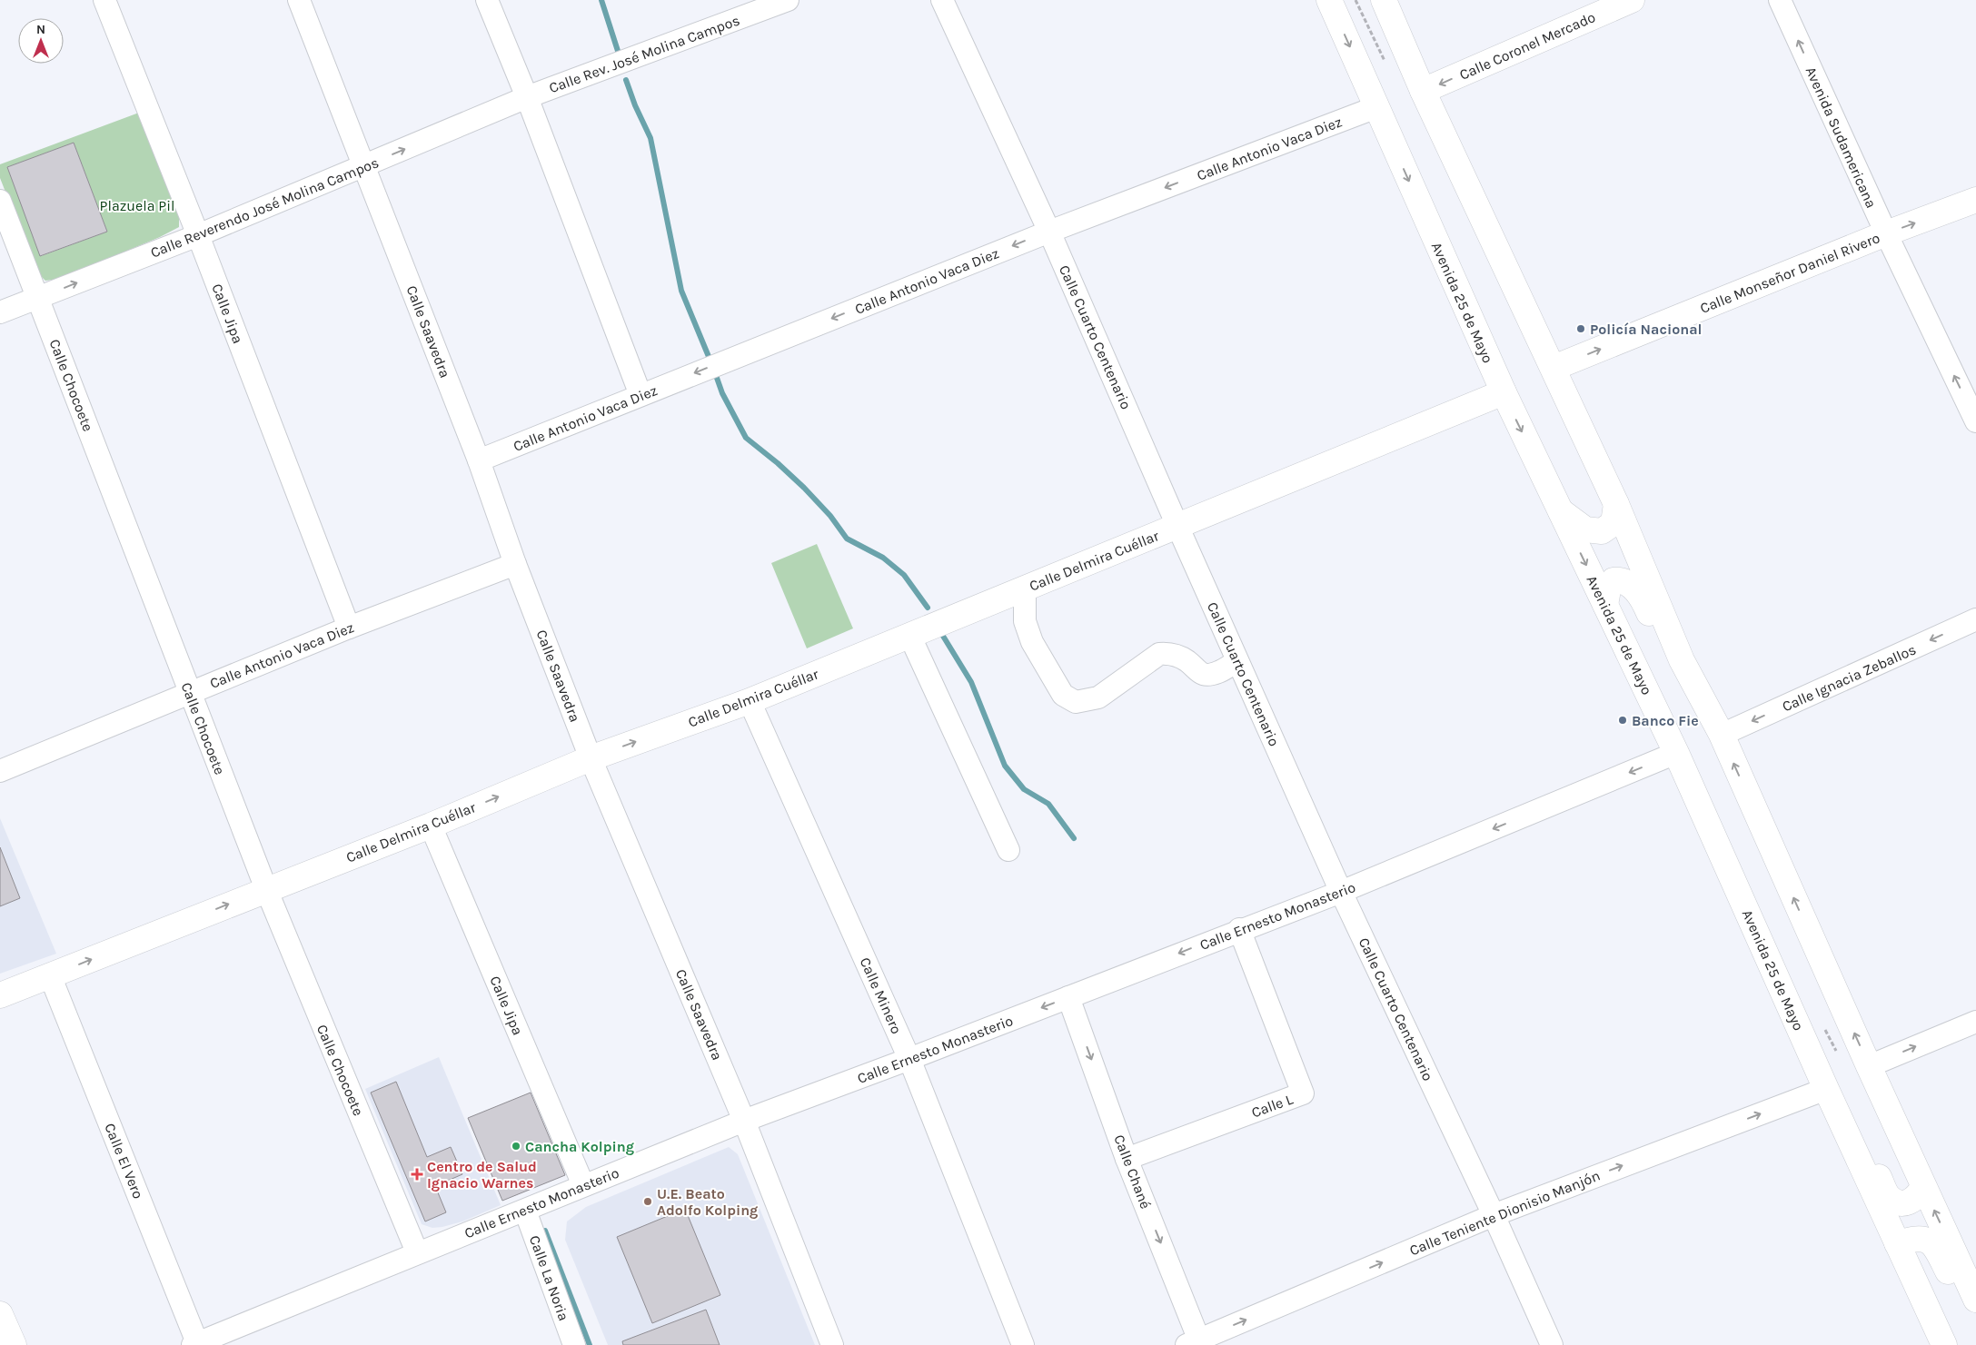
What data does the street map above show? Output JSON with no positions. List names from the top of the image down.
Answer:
{
  "streets": {
    "main road": [
      "Calle Coronel Mercado",
      "Calle Monseñor Daniel Rivero",
      "Avenida 25 de Mayo",
      "Calle Delmira Cuéllar"
    ],
    "street": [
      "Calle Rev. José Molina Campos",
      "Avenida Sudamericana",
      "Calle Antonio Vaca Diez",
      "Calle Reverendo José Molina Campos",
      "Calle Jipa",
      "Calle Saavedra",
      "Calle Cuarto Centenario",
      "Calle Chocoete",
      "Calle Ignacia Zeballos",
      "Calle Ernesto Monasterio",
      "Calle Minero",
      "Calle L",
      "Calle El Vero",
      "Calle Chané",
      "Calle Teniente Dionisio Manjón",
      "Calle La Noria"
    ]
  },
  "crossings": [
    ["Calle Rev. José Molina Campos", "Calle Reverendo José Molina Campos"],
    ["Avenida Sudamericana", "Calle Monseñor Daniel Rivero"],
    ["Calle Antonio Vaca Diez", "Avenida 25 de Mayo"],
    ["Calle Antonio Vaca Diez", "Calle Jipa"],
    ["Calle Antonio Vaca Diez", "Calle Saavedra"],
    ["Calle Antonio Vaca Diez", "Calle Cuarto Centenario"],
    ["Calle Antonio Vaca Diez", "Calle Chocoete"],
    ["Calle Reverendo José Molina Campos", "Calle Jipa"],
    ["Calle Reverendo José Molina Campos", "Calle Saavedra"],
    ["Calle Reverendo José Molina Campos", "Calle Chocoete"],
    ["Avenida 25 de Mayo", "Calle Delmira Cuéllar"],
    ["Avenida 25 de Mayo", "Calle Ernesto Monasterio"],
    ["Avenida 25 de Mayo", "Calle Teniente Dionisio Manjón"],
    ["Calle Jipa", "Calle Delmira Cuéllar"],
    ["Calle Jipa", "Calle Ernesto Monasterio"],
    ["Calle Saavedra", "Calle Delmira Cuéllar"],
    ["Calle Saavedra", "Calle Ernesto Monasterio"],
    ["Calle Cuarto Centenario", "Calle Delmira Cuéllar"],
    ["Calle Cuarto Centenario", "Calle Ernesto Monasterio"],
    ["Calle Cuarto Centenario", "Calle Teniente Dionisio Manjón"],
    ["Calle Chocoete", "Calle Delmira Cuéllar"],
    ["Calle Chocoete", "Calle Ernesto Monasterio"],
    ["Calle Delmira Cuéllar", "Calle Minero"],
    ["Calle Delmira Cuéllar", "Calle El Vero"],
    ["Calle Ernesto Monasterio", "Calle Minero"],
    ["Calle Ernesto Monasterio", "Calle L"],
    ["Calle Ernesto Monasterio", "Calle El Vero"],
    ["Calle Ernesto Monasterio", "Calle Chané"],
    ["Calle Ernesto Monasterio", "Calle La Noria"],
    ["Calle L", "Calle Chané"],
    ["Calle Chané", "Calle Teniente Dionisio Manjón"]
  ],
  "one_way": [
    "Calle Coronel Mercado",
    "Avenida Sudamericana",
    "Calle Antonio Vaca Diez",
    "Calle Reverendo José Molina Campos",
    "Calle Monseñor Daniel Rivero",
    "Calle Delmira Cuéllar",
    "Calle Ignacia Zeballos",
    "Calle Ernesto Monasterio",
    "Calle Chané",
    "Calle Teniente Dionisio Manjón"
  ],
  "parks": ["Plazuela Pil"],
  "places": {
    "other": [
      "Policía Nacional",
      "Banco Fie",
      "Cancha Kolping",
      "U.E. Beato Adolfo Kolping"
    ],
    "health": ["Centro de Salud Ignacio Warnes"]
  },
  "north": "top"
}
